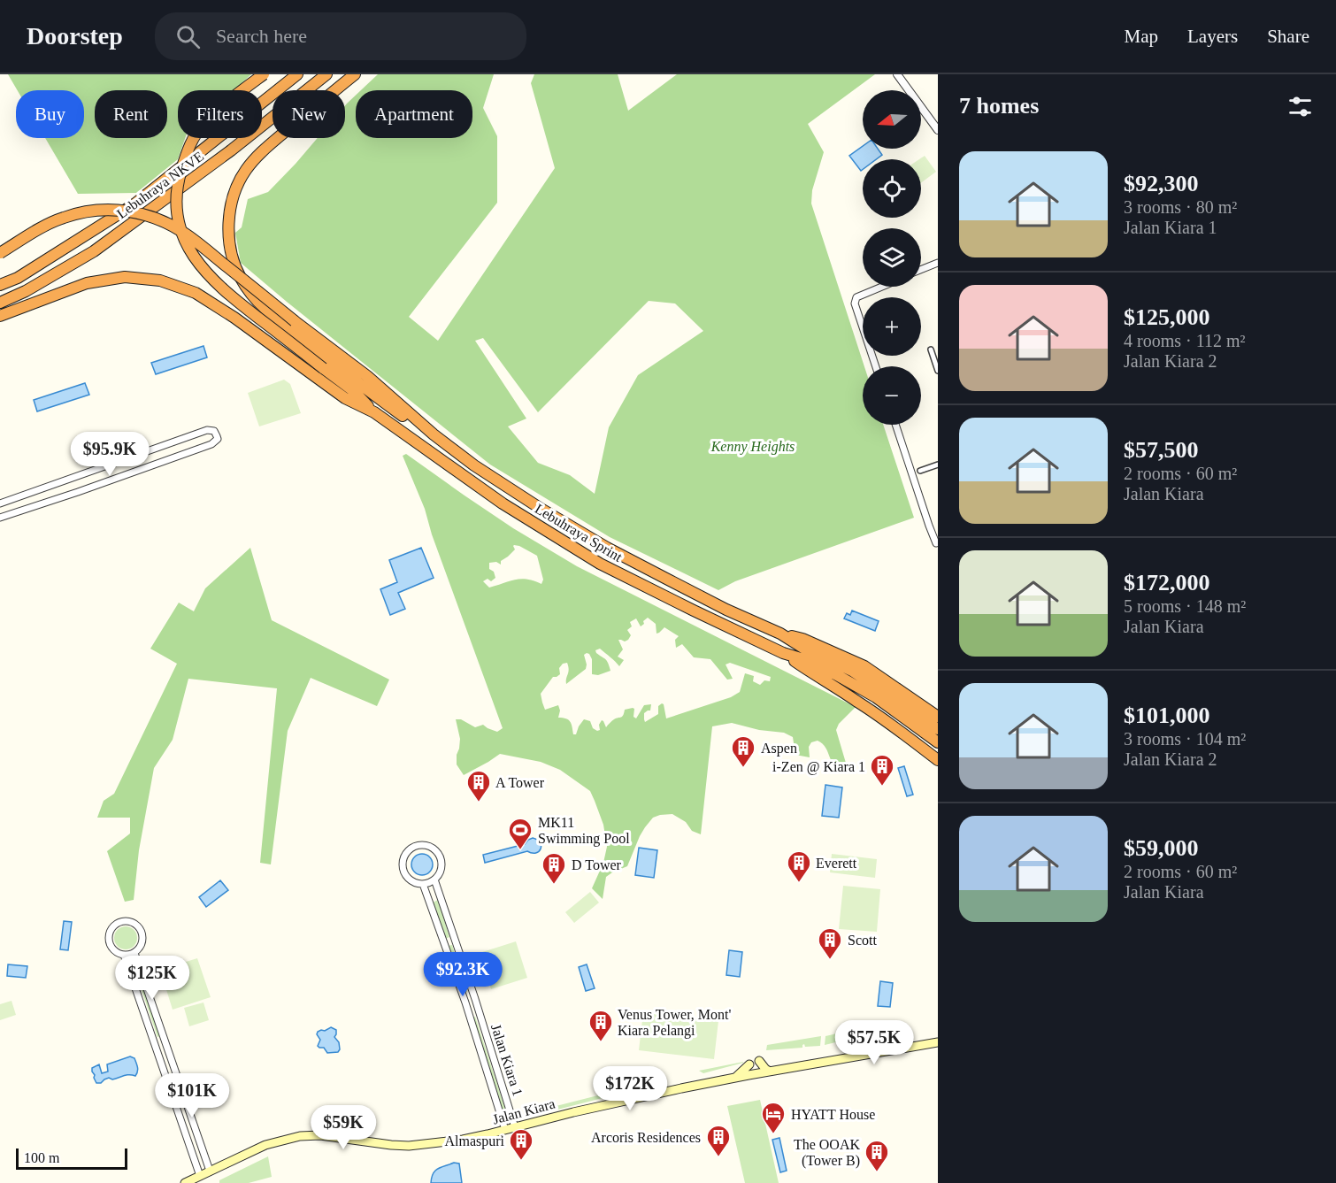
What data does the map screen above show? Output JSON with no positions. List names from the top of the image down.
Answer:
{
  "streets": {
    "highway": ["Lebuhraya NKVE", "Lebuhraya Sprint"],
    "main road": ["Jalan Kiara"],
    "street": ["Jalan Kiara 1"]
  },
  "crossings": [
    ["Jalan Kiara 1", "Jalan Kiara"]
  ],
  "parks": ["Kenny Heights"],
  "places": {
    "building": [
      "Aspen",
      "i-Zen @ Kiara 1",
      "A Tower",
      "Everett",
      "D Tower",
      "Scott",
      "Venus Tower, Mont' Kiara Pelangi",
      "Arcoris Residences",
      "Almaspuri",
      "The OOAK (Tower B)"
    ],
    "sports": ["MK11 Swimming Pool"],
    "hotel": ["HYATT House"]
  },
  "scale_bar": "100 m",
  "north": "left",
  "page": {
    "header": "Doorstep",
    "search": "Search here",
    "nav": ["Map", "Layers", "Share"],
    "heading": "7 homes",
    "map_buttons": ["+", "−"],
    "chip": [
      "Buy",
      "Rent",
      "Filters",
      "New",
      "Apartment"
    ],
    "list": [
      {
        "name": "$92,300",
        "note": "3 rooms · 80 m² · Jalan Kiara 1"
      },
      {
        "name": "$125,000",
        "note": "4 rooms · 112 m² · Jalan Kiara 2"
      },
      {
        "name": "$57,500",
        "note": "2 rooms · 60 m² · Jalan Kiara"
      },
      {
        "name": "$172,000",
        "note": "5 rooms · 148 m² · Jalan Kiara"
      },
      {
        "name": "$101,000",
        "note": "3 rooms · 104 m² · Jalan Kiara 2"
      },
      {
        "name": "$59,000",
        "note": "2 rooms · 60 m² · Jalan Kiara"
      }
    ],
    "price": [
      "$95.9K",
      "$92.3K",
      "$125K",
      "$57.5K",
      "$172K",
      "$101K",
      "$59K"
    ],
    "scale": "100 m"
  }
}
